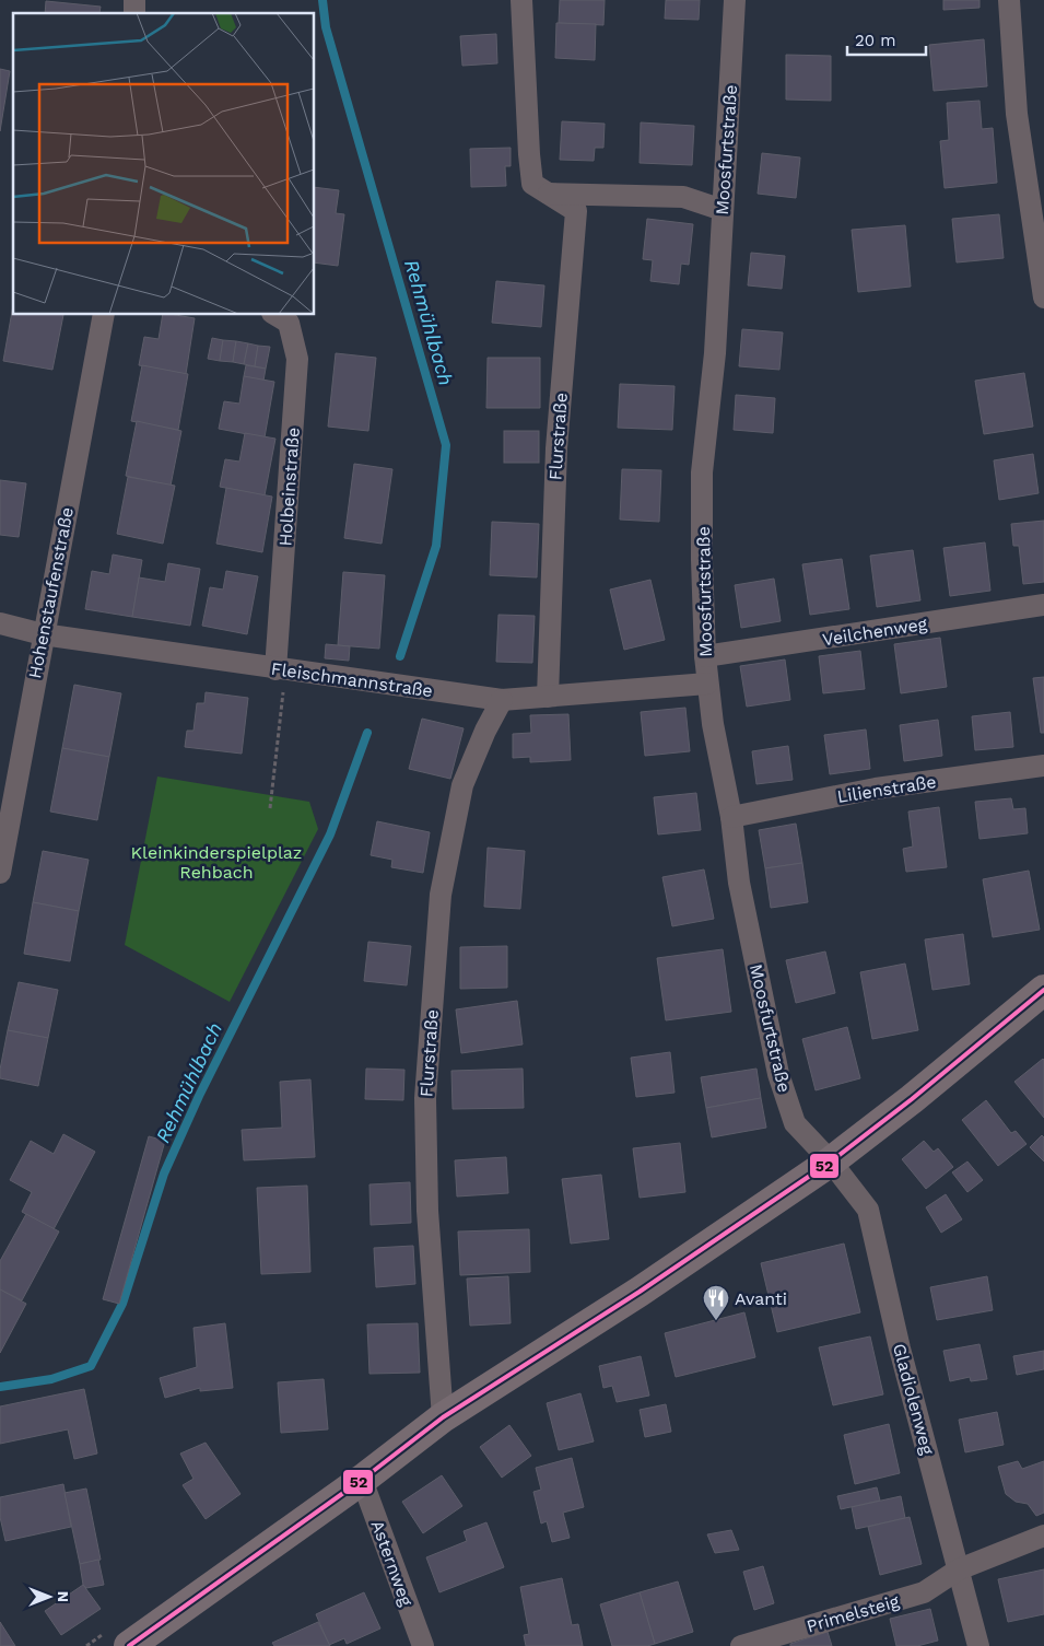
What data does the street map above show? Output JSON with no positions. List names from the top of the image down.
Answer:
{
  "streets": {
    "street": [
      "Moosfurtstraße",
      "Flurstraße",
      "Holbeinstraße",
      "Hohenstaufenstraße",
      "Veilchenweg",
      "Fleischmannstraße",
      "Lilienstraße",
      "Gladiolenweg",
      "Asternweg",
      "Primelsteig"
    ]
  },
  "crossings": [
    ["Moosfurtstraße", "Veilchenweg"],
    ["Moosfurtstraße", "Fleischmannstraße"],
    ["Moosfurtstraße", "Lilienstraße"],
    ["Moosfurtstraße", "Gladiolenweg"],
    ["Flurstraße", "Fleischmannstraße"],
    ["Holbeinstraße", "Fleischmannstraße"],
    ["Hohenstaufenstraße", "Fleischmannstraße"],
    ["Gladiolenweg", "Primelsteig"]
  ],
  "water": ["Rehmühlbach"],
  "parks": ["Kleinkinderspielplaz Rehbach"],
  "places": {
    "restaurant": ["Avanti"]
  },
  "lines": ["transit line 52"],
  "scale_bar": "20 m",
  "north": "right"
}
